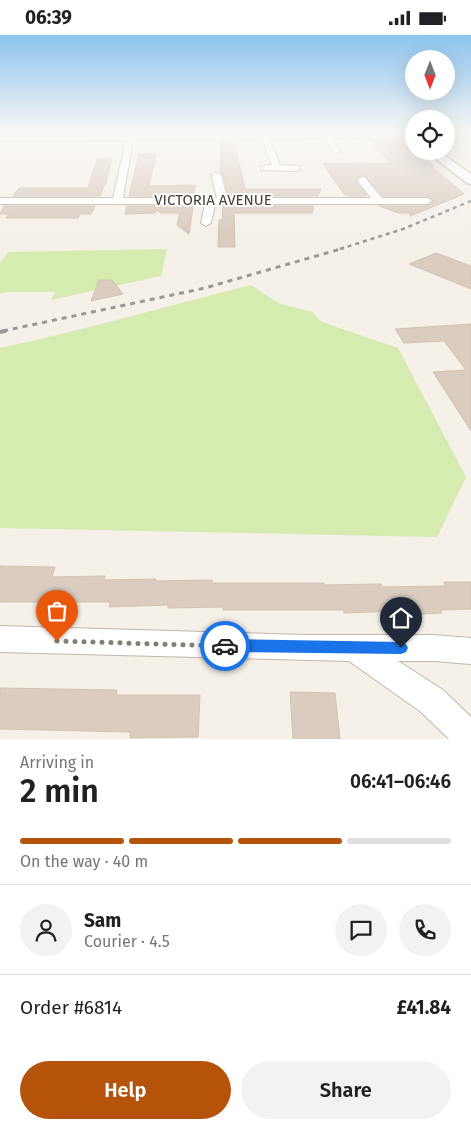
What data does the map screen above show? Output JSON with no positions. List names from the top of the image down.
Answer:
{
  "streets": {
    "street": ["VICTORIA AVENUE"]
  },
  "north": "bottom",
  "page": {
    "status": "06:39",
    "heading": ["2 min", "Arriving in", "06:41–06:46"],
    "panel": [
      "Sam",
      "Courier · 4.5",
      "Order #6814",
      "£41.84"
    ],
    "bar": "On the way · 40 m",
    "buttons": ["Help", "Share"]
  }
}
